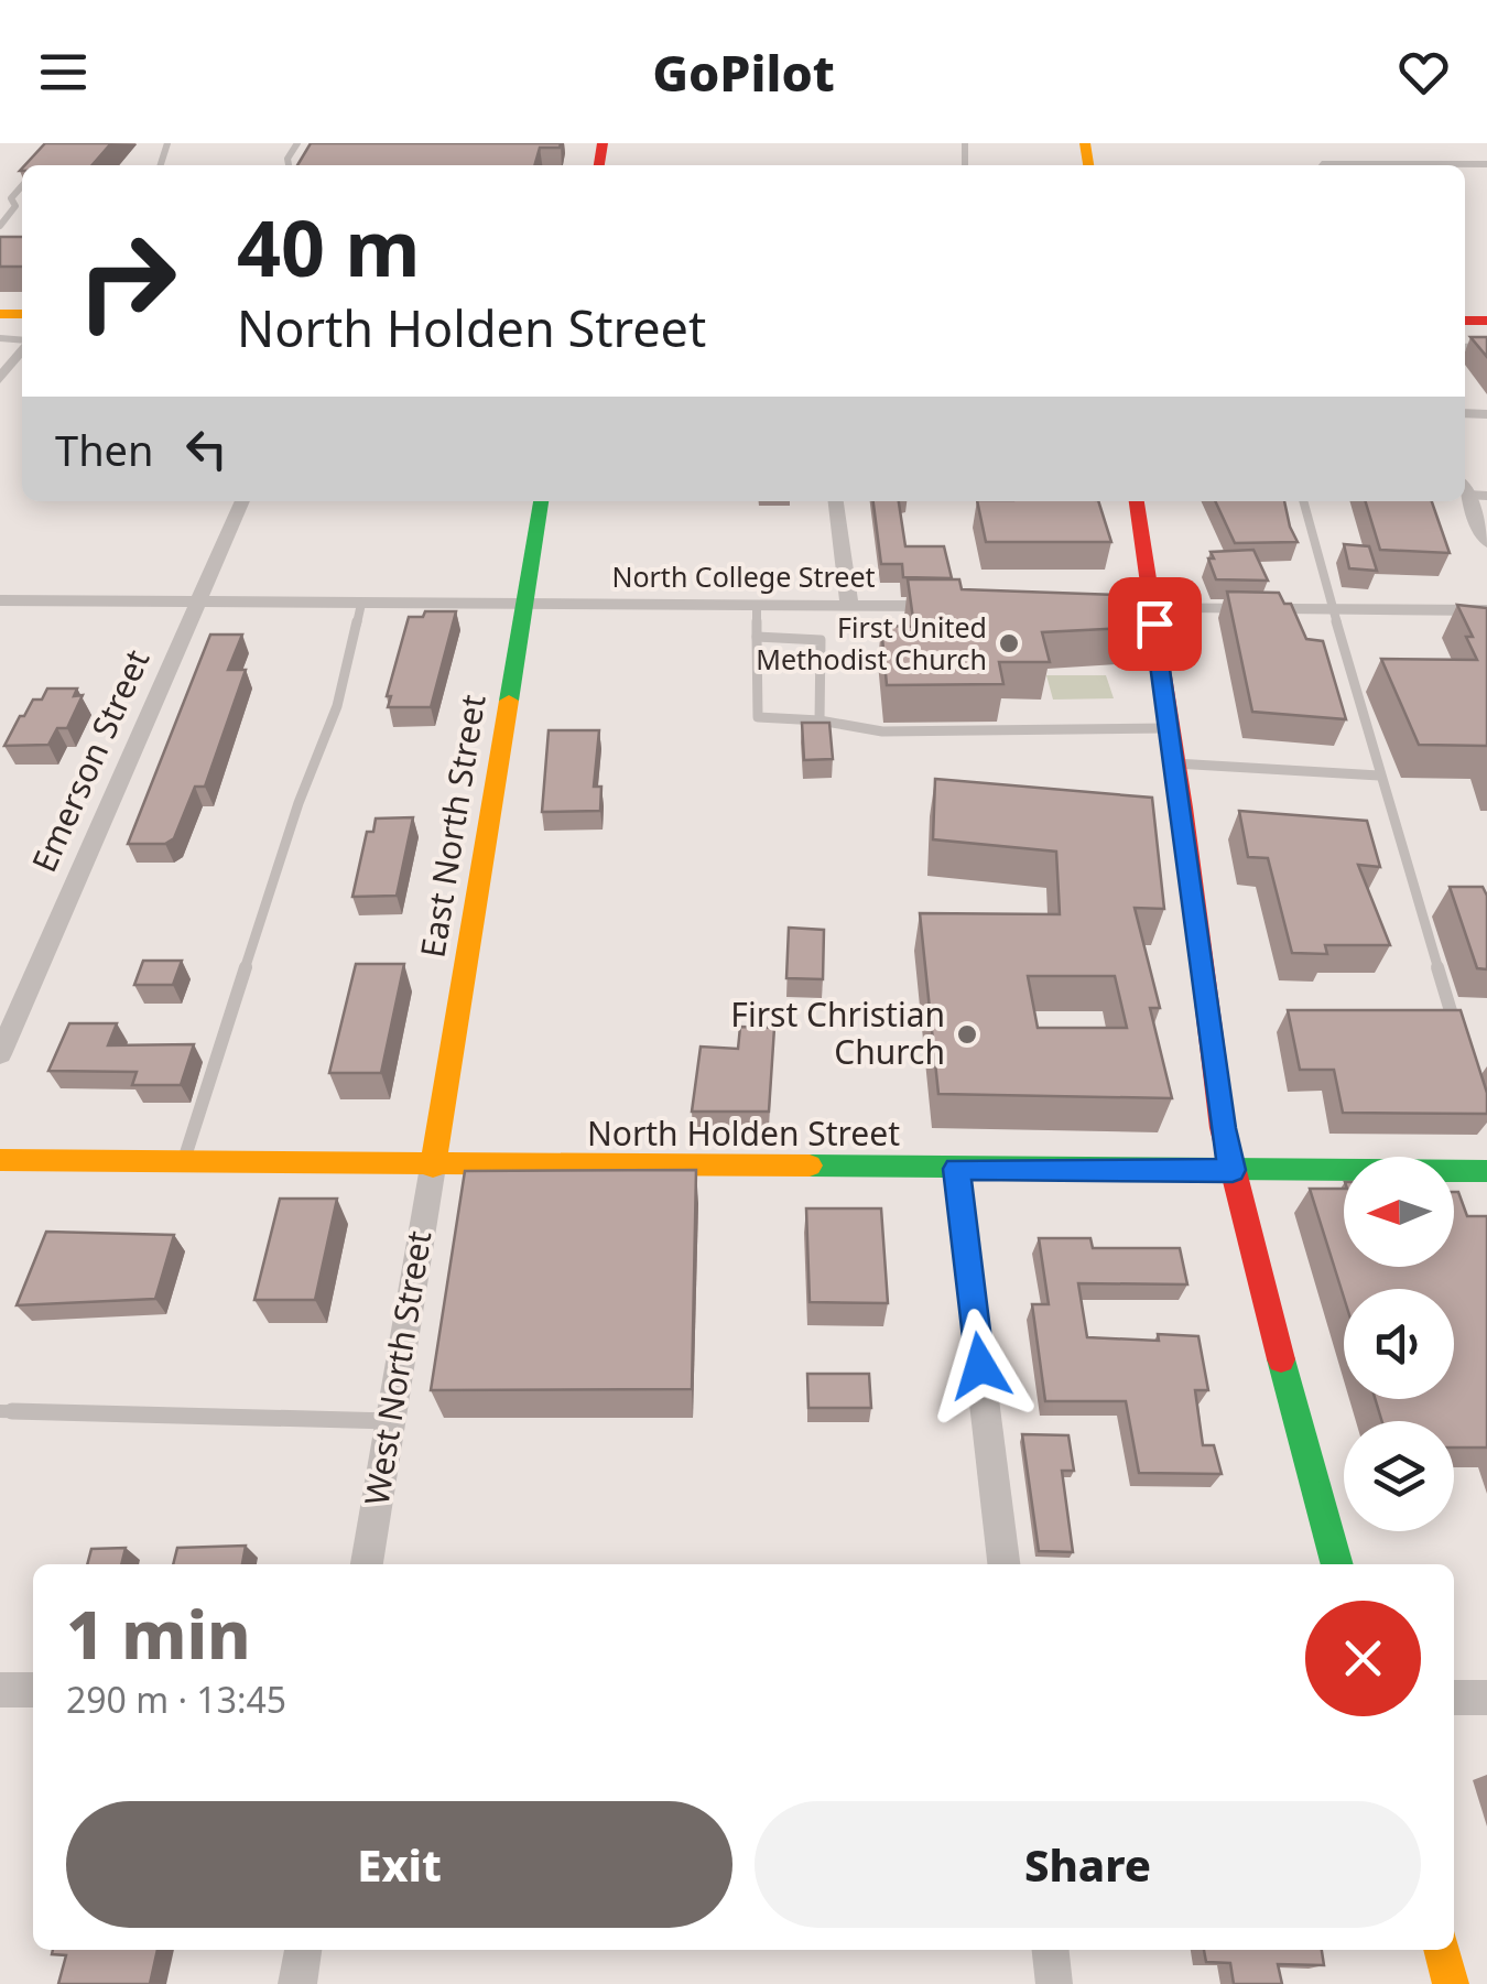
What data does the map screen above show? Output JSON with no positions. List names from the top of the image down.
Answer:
{
  "streets": {
    "main road": ["East North Street", "North Holden Street"],
    "street": ["North College Street", "Emerson Street", "West North Street"]
  },
  "crossings": [
    ["North College Street", "Emerson Street"],
    ["North College Street", "East North Street"],
    ["East North Street", "North Holden Street"],
    ["East North Street", "West North Street"],
    ["North Holden Street", "West North Street"]
  ],
  "places": ["First United Methodist Church", "First Christian Church"],
  "north": "left",
  "page": {
    "header": "GoPilot",
    "turn": ["40 m", "North Holden Street"],
    "then": "Then",
    "heading": ["1 min", "290 m · 13:45"],
    "buttons": ["Exit", "Share"]
  }
}
